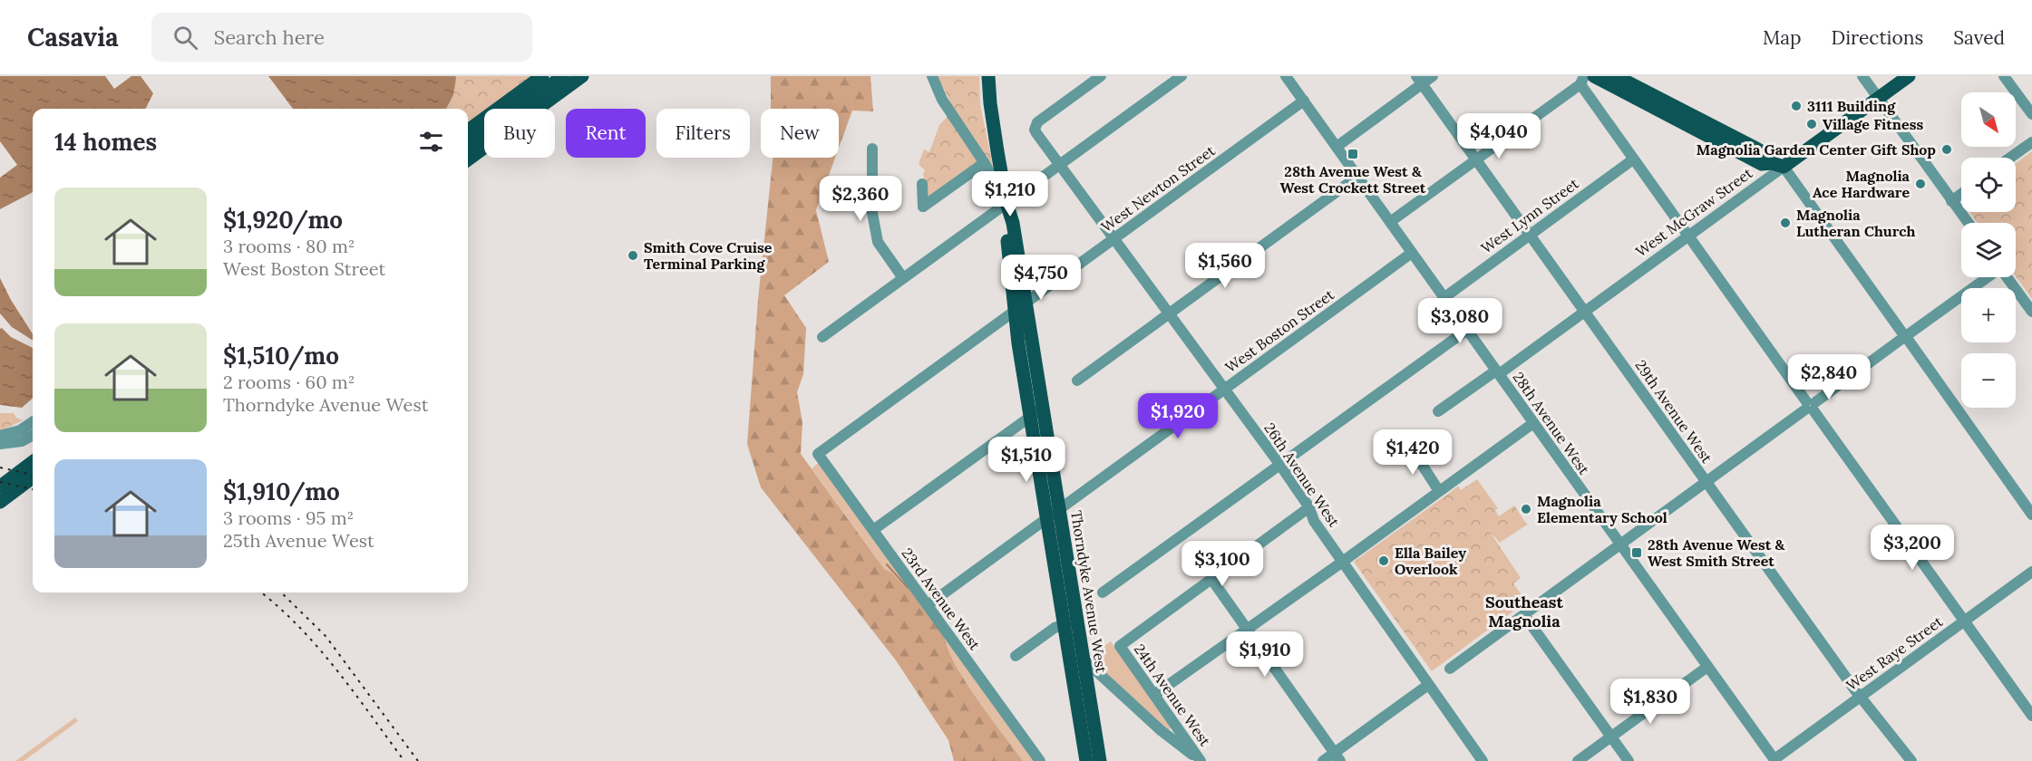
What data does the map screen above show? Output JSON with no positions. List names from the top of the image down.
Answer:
{
  "streets": {
    "main road": ["West McGraw Street", "Thorndyke Avenue West"],
    "street": [
      "West Newton Street",
      "West Lynn Street",
      "West Boston Street",
      "29th Avenue West",
      "28th Avenue West",
      "26th Avenue West",
      "23rd Avenue West",
      "West Raye Street",
      "24th Avenue West"
    ]
  },
  "crossings": [
    ["West Newton Street", "28th Avenue West"],
    ["West Newton Street", "26th Avenue West"],
    ["West Newton Street", "Thorndyke Avenue West"],
    ["West Newton Street", "23rd Avenue West"],
    ["West McGraw Street", "29th Avenue West"],
    ["West McGraw Street", "28th Avenue West"],
    ["West Lynn Street", "29th Avenue West"],
    ["West Lynn Street", "28th Avenue West"],
    ["West Boston Street", "28th Avenue West"],
    ["West Boston Street", "26th Avenue West"],
    ["West Boston Street", "Thorndyke Avenue West"],
    ["West Boston Street", "23rd Avenue West"],
    ["29th Avenue West", "West Raye Street"],
    ["28th Avenue West", "West Raye Street"]
  ],
  "districts": ["Southeast Magnolia"],
  "places": {
    "other": [
      "3111 Building",
      "Village Fitness",
      "Magnolia Garden Center Gift Shop",
      "Magnolia Ace Hardware",
      "Magnolia Lutheran Church",
      "Smith Cove Cruise Terminal Parking",
      "Magnolia Elementary School",
      "Ella Bailey Overlook"
    ],
    "transit": ["28th Avenue West & West Crockett Street", "28th Avenue West & West Smith Street"]
  },
  "north": "bottom right",
  "page": {
    "header": "Casavia",
    "search": "Search here",
    "nav": ["Map", "Directions", "Saved"],
    "map_buttons": ["+", "−"],
    "chip": [
      "Buy",
      "Rent",
      "Filters",
      "New"
    ],
    "heading": "14 homes",
    "price": [
      "$4,040",
      "$1,210",
      "$2,360",
      "$1,560",
      "$4,750",
      "$3,080",
      "$2,840",
      "$1,920",
      "$1,420",
      "$1,510",
      "$3,200",
      "$3,100",
      "$1,910",
      "$1,830"
    ],
    "list": [
      {
        "name": "$1,920/mo",
        "note": "3 rooms · 80 m² · West Boston Street"
      },
      {
        "name": "$1,510/mo",
        "note": "2 rooms · 60 m² · Thorndyke Avenue West"
      },
      {
        "name": "$1,910/mo",
        "note": "3 rooms · 95 m² · 25th Avenue West"
      }
    ]
  }
}
